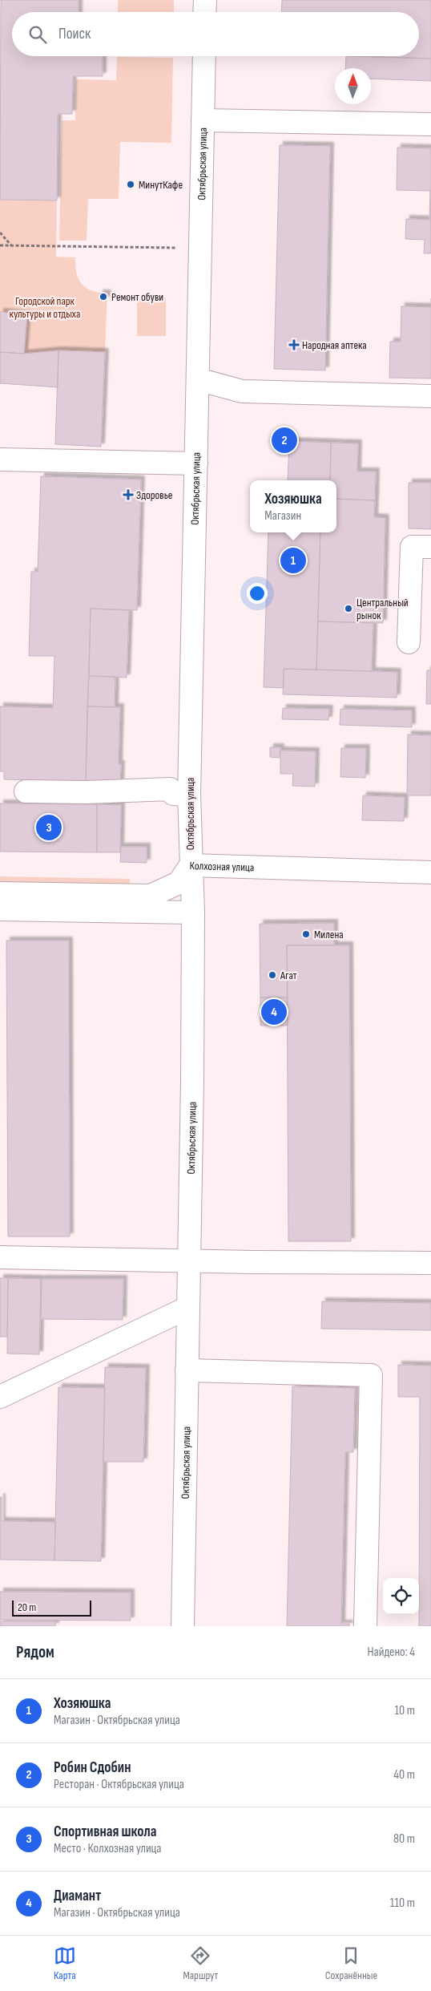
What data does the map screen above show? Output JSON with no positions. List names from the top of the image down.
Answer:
{
  "streets": {
    "street": ["Октябрьская улица", "Колхозная улица"]
  },
  "crossings": [
    ["Октябрьская улица", "Колхозная улица"]
  ],
  "parks": ["Городской парк культуры и отдыха"],
  "places": {
    "other": [
      "МинутКафе",
      "Ремонт обуви",
      "Центральный рынок",
      "Милена",
      "Агат"
    ],
    "health": ["Народная аптека", "Здоровье"]
  },
  "scale_bar": "20 m",
  "north": "top",
  "page": {
    "search": "Поиск",
    "pins": [
      "2",
      "1",
      "3",
      "4"
    ],
    "popup": ["Хозяюшка", "Магазин"],
    "scale": "20 m",
    "heading": ["Рядом", "Найдено: 4"],
    "list": [
      {
        "mark": "1",
        "name": "Хозяюшка",
        "note": "Магазин · Октябрьская улица",
        "value": "10 m"
      },
      {
        "mark": "2",
        "name": "Робин Сдобин",
        "note": "Ресторан · Октябрьская улица",
        "value": "40 m"
      },
      {
        "mark": "3",
        "name": "Спортивная школа",
        "note": "Место · Колхозная улица",
        "value": "80 m"
      },
      {
        "mark": "4",
        "name": "Диамант",
        "note": "Магазин · Октябрьская улица",
        "value": "110 m"
      }
    ],
    "nav": ["Карта", "Маршрут", "Сохранённые"]
  }
}
